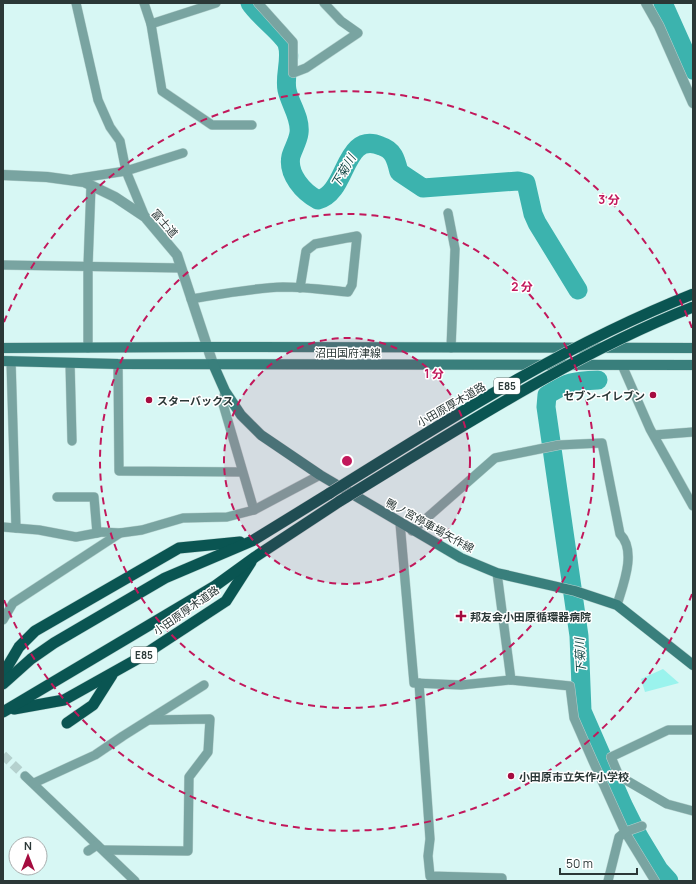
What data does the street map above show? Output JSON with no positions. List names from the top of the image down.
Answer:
{
  "streets": {
    "highway": ["E85", "小田原厚木道路"],
    "main road": ["沼田国府津線", "鴨ノ宮停車場矢作線"],
    "street": ["富士道"]
  },
  "crossings": [
    ["富士道", "沼田国府津線"],
    ["富士道", "鴨ノ宮停車場矢作線"],
    ["沼田国府津線", "鴨ノ宮停車場矢作線"]
  ],
  "water": ["下菊川"],
  "places": {
    "other": ["セブン-イレブン", "スターバックス", "小田原市立矢作小学校"],
    "health": ["邦友会小田原循環器病院"]
  },
  "scale_bar": "50 m",
  "north": "top",
  "rings": ["3 分", "2 分", "1 分"]
}
